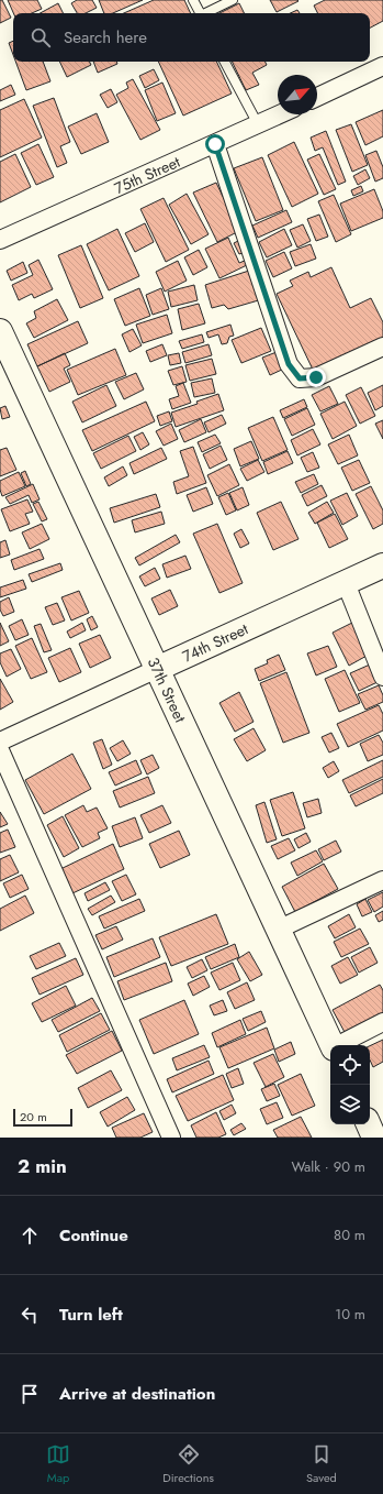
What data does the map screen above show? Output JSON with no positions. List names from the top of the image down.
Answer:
{
  "streets": {
    "street": ["75th Street", "74th Street", "37th Street"]
  },
  "crossings": [
    ["74th Street", "37th Street"]
  ],
  "scale_bar": "20 m",
  "north": "top right",
  "page": {
    "search": "Search here",
    "scale": "20 m",
    "heading": ["2 min", "Walk · 90 m"],
    "list": [
      ["Continue", "80 m"],
      ["Turn left", "10 m"],
      "Arrive at destination"
    ],
    "nav": ["Map", "Directions", "Saved"]
  }
}
